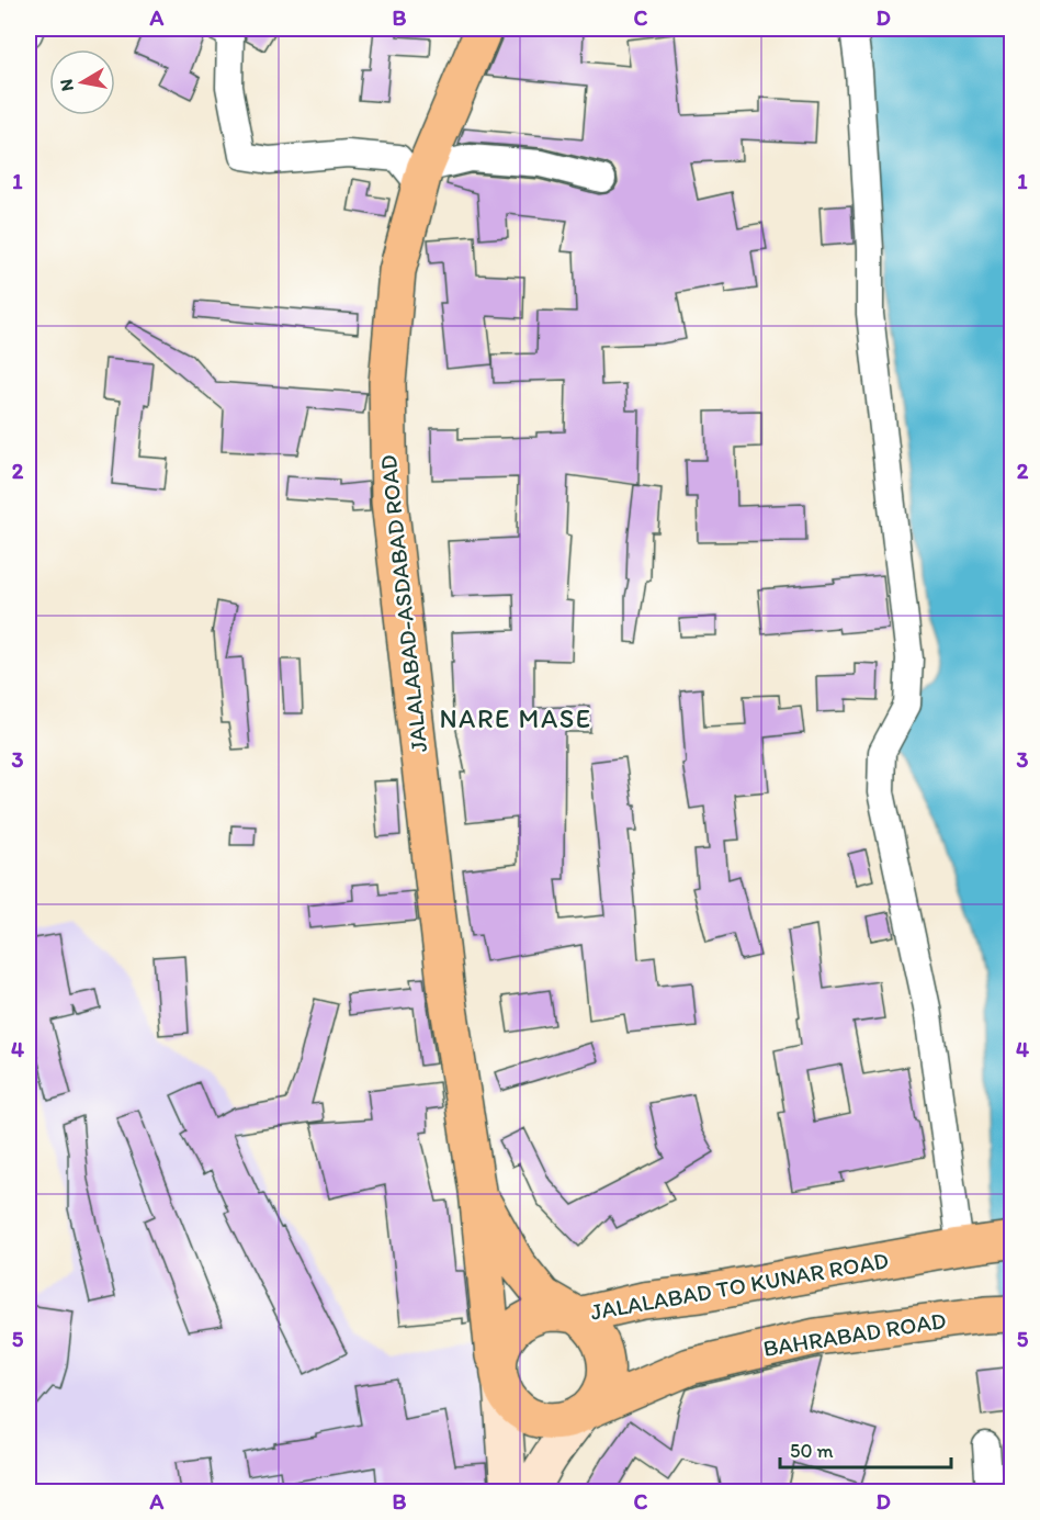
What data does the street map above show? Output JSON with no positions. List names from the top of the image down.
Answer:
{
  "streets": {
    "main road": ["JALALABAD-ASDABAD ROAD", "JALALABAD TO KUNAR ROAD", "BAHRABAD ROAD"]
  },
  "crossings": [
    ["JALALABAD-ASDABAD ROAD", "JALALABAD TO KUNAR ROAD"],
    ["JALALABAD-ASDABAD ROAD", "BAHRABAD ROAD"],
    ["JALALABAD TO KUNAR ROAD", "BAHRABAD ROAD"]
  ],
  "districts": ["NARE MASE"],
  "scale_bar": "50 m",
  "north": "left",
  "grid": {
    "columns": [
      "A",
      "B",
      "C",
      "D"
    ],
    "rows": [
      "1",
      "2",
      "3",
      "4",
      "5"
    ]
  }
}
